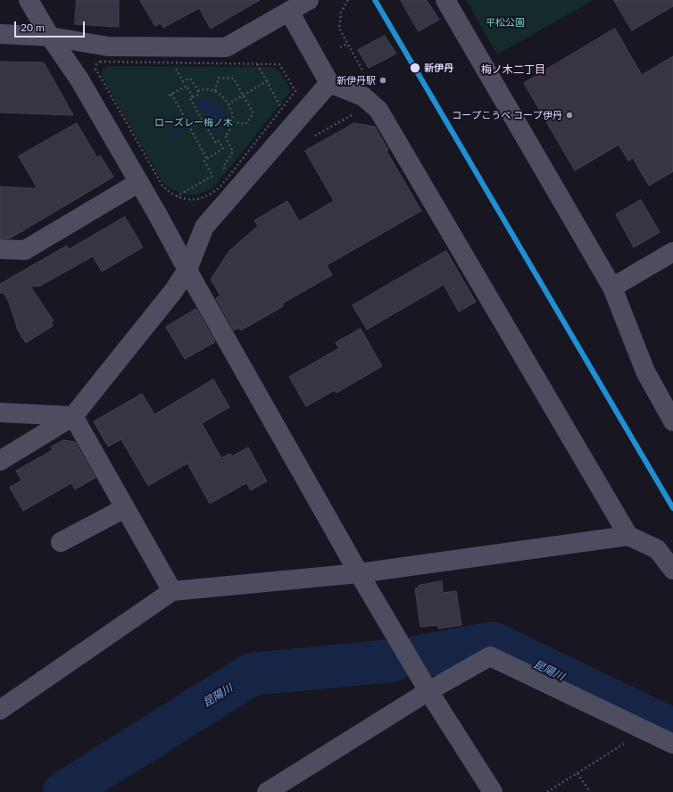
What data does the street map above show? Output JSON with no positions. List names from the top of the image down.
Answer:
{
  "districts": ["梅ノ木二丁目"],
  "water": ["昆陽川"],
  "parks": ["平松公園", "ローズレー梅ノ木"],
  "places": ["新伊丹", "新伊丹駅", "コープこうべ コープ伊丹"],
  "scale_bar": "20 m"
}
